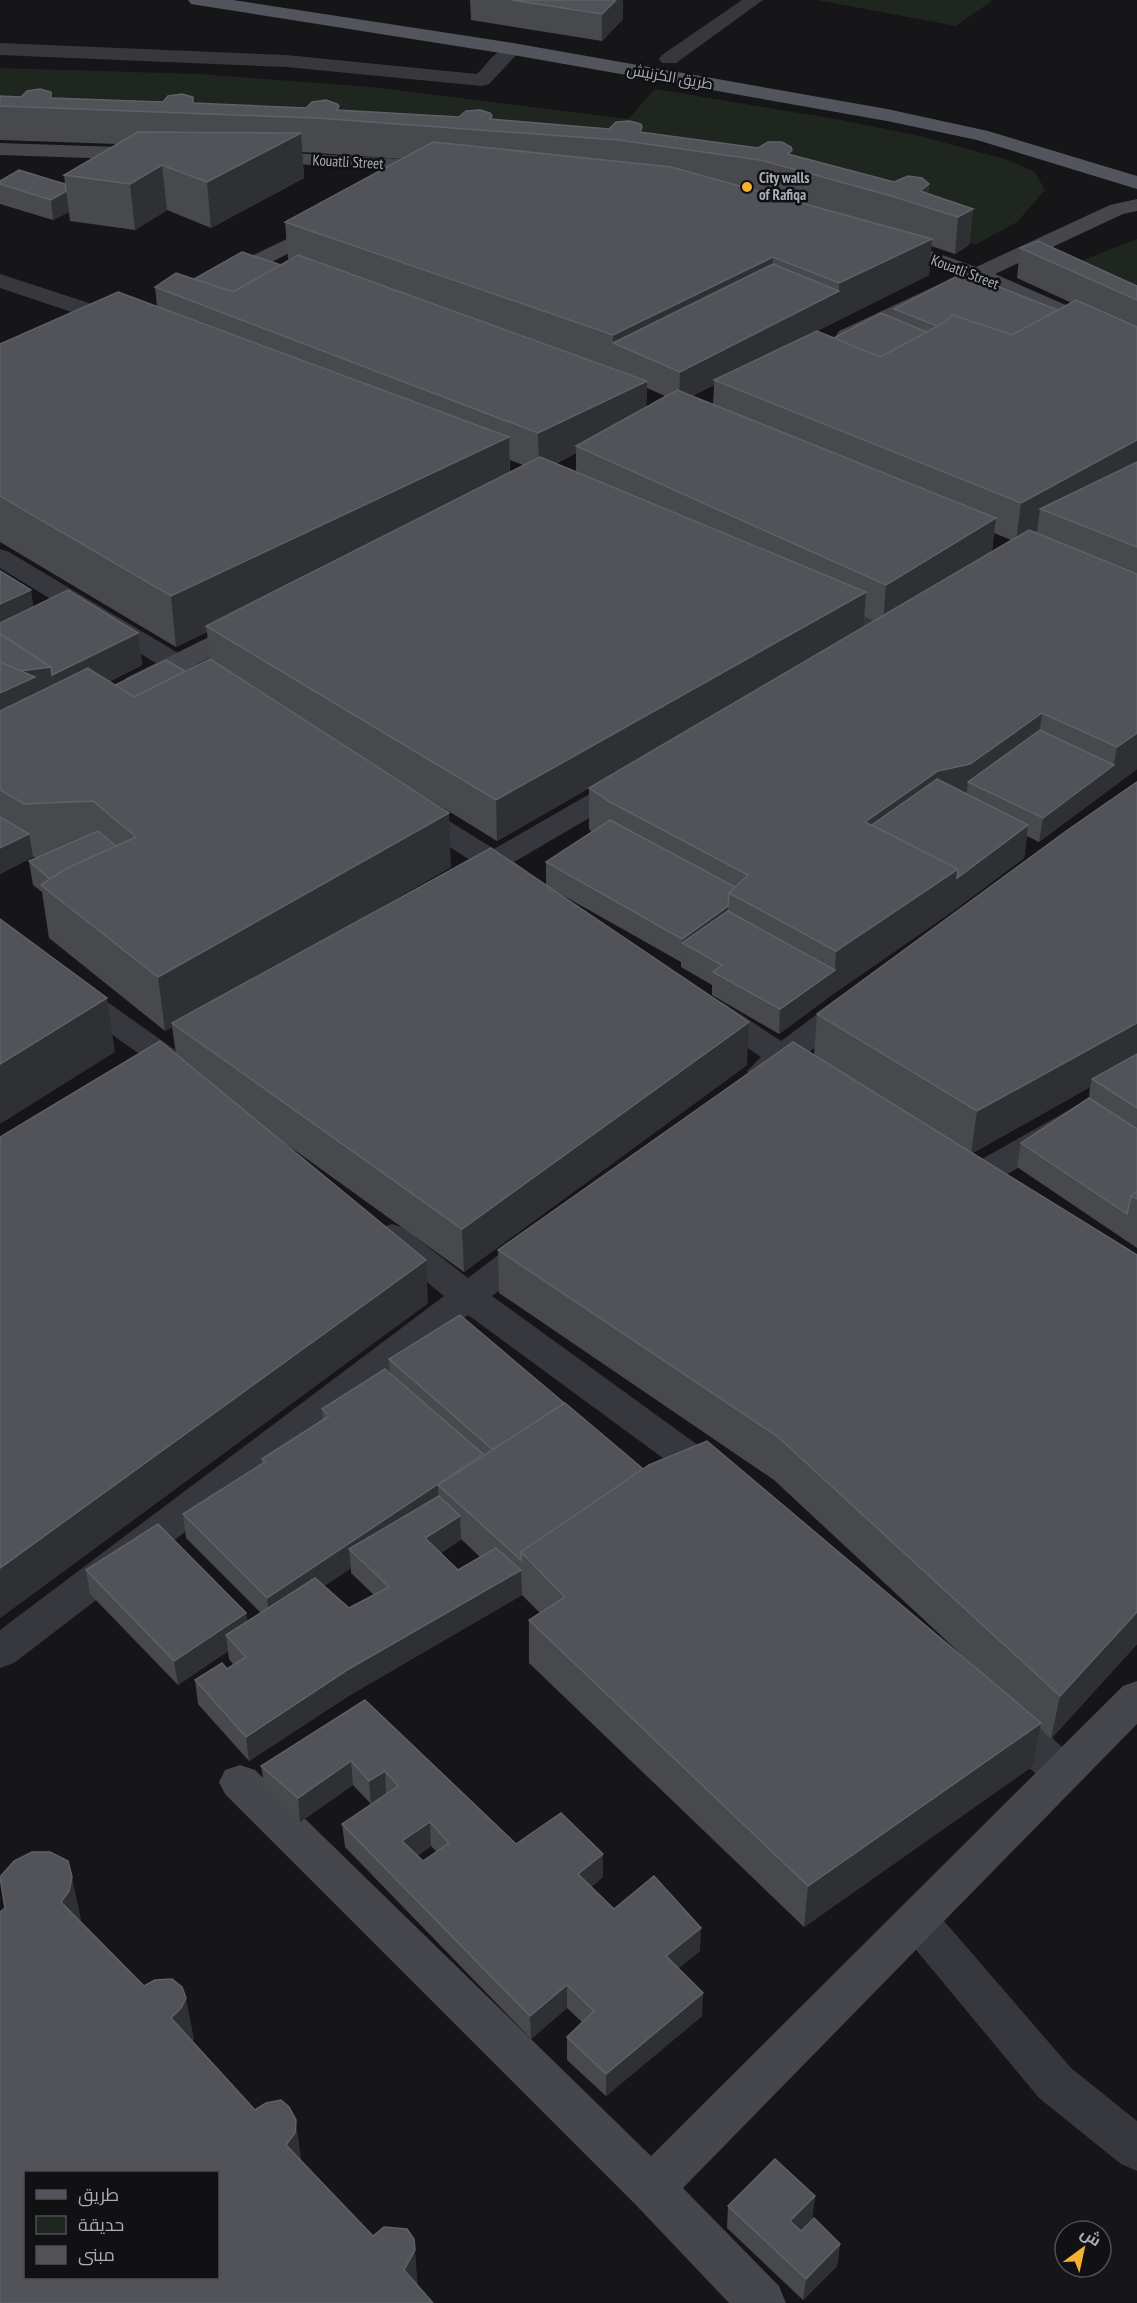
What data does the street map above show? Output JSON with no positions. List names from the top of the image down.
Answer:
{
  "streets": {
    "main road": ["طريق الكرنيش"],
    "street": ["Kouatli Street"]
  },
  "places": ["City walls of Rafiqa"],
  "legend": ["طريق", "حديقة", "مبنى"],
  "north": "top right"
}
